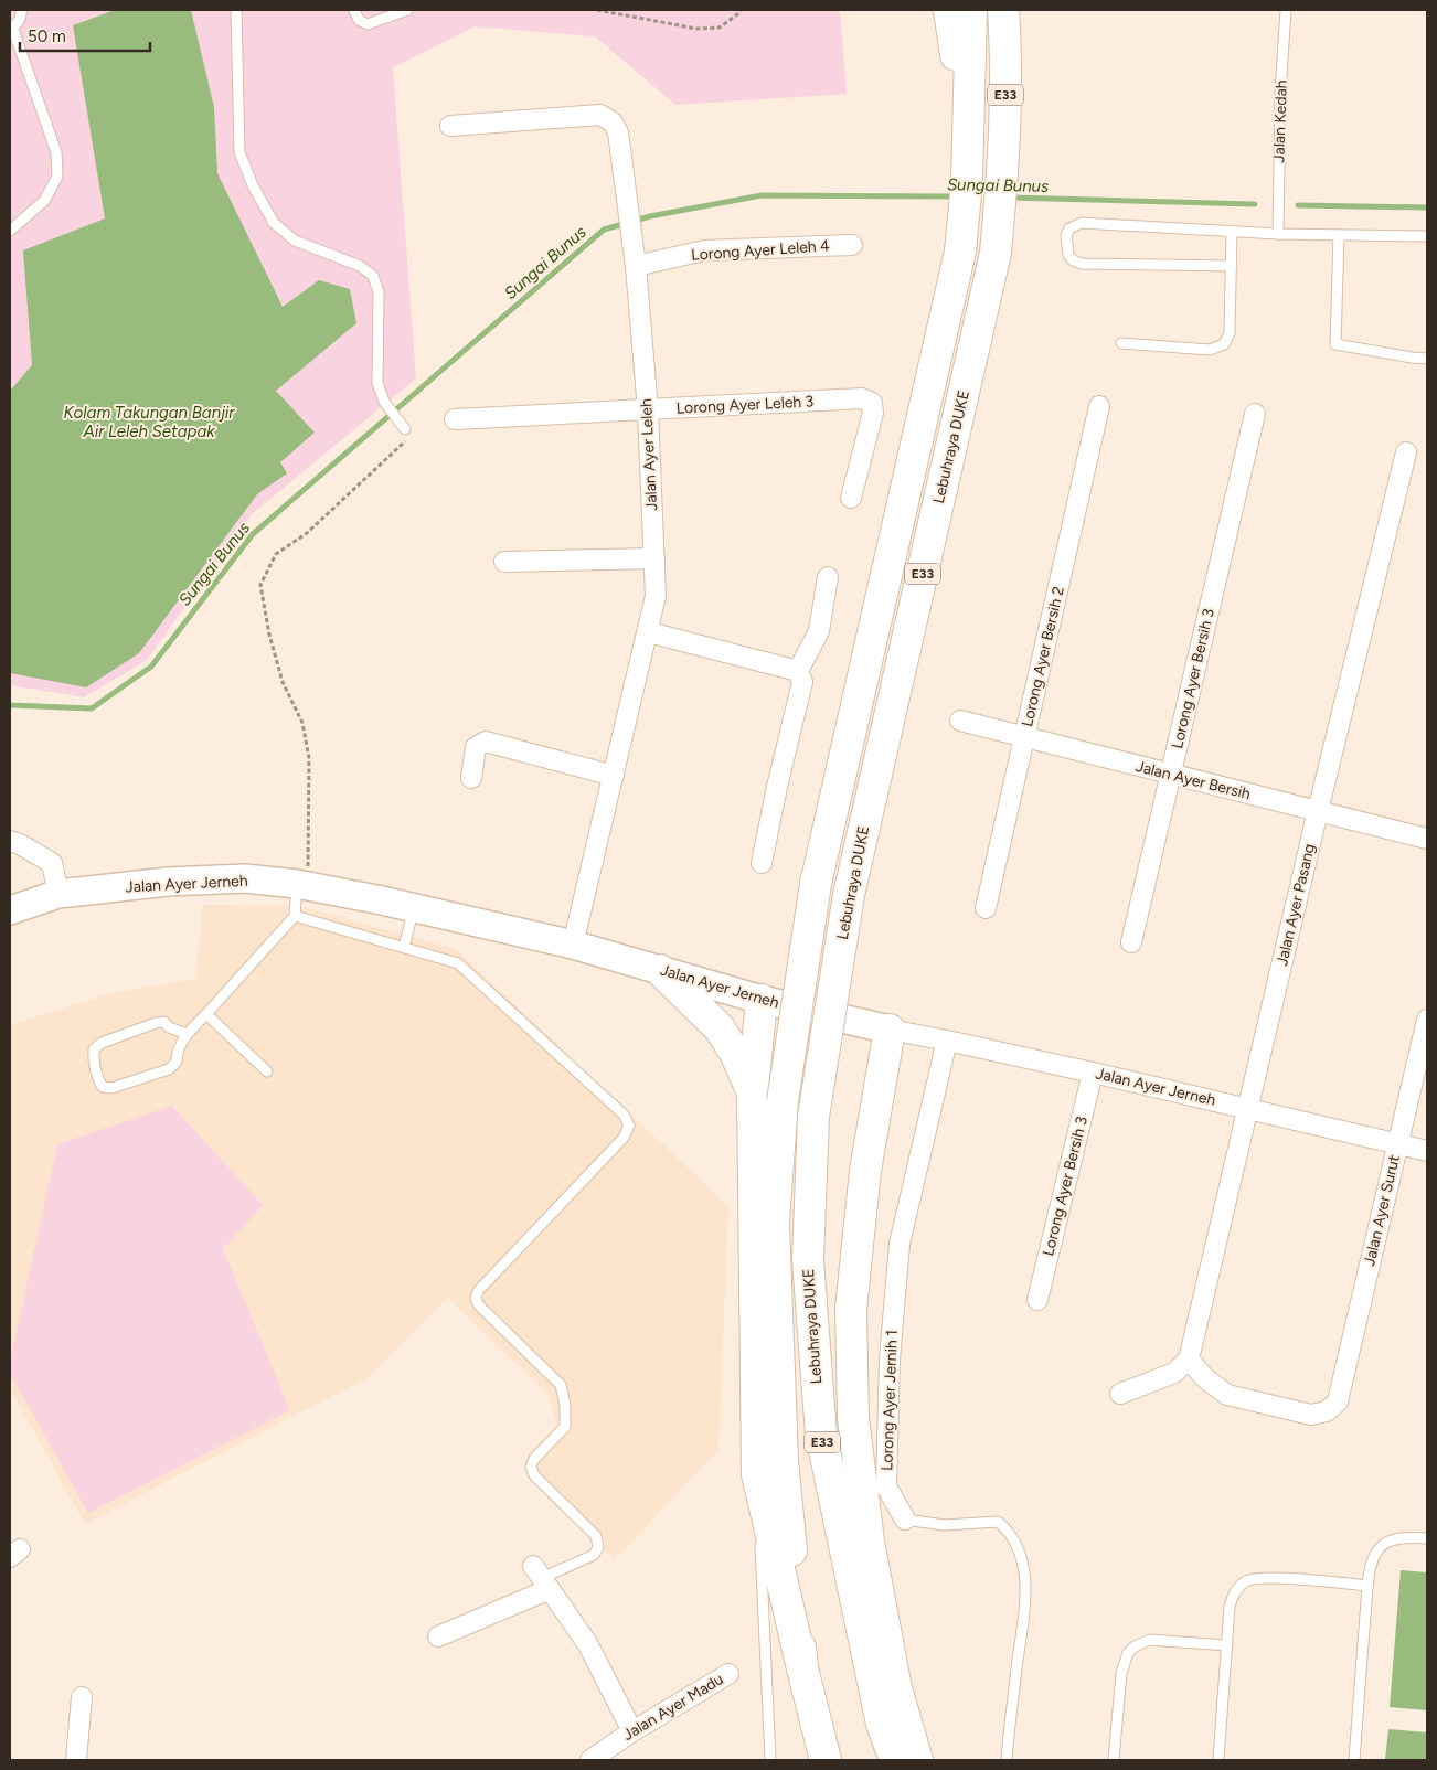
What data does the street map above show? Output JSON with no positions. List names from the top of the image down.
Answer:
{
  "streets": {
    "highway": ["E33", "Lebuhraya DUKE"],
    "main road": ["Jalan Ayer Jerneh"],
    "street": [
      "Lorong Ayer Leleh 4",
      "Lorong Ayer Leleh 3",
      "Jalan Ayer Leleh",
      "Lorong Ayer Bersih 2",
      "Lorong Ayer Bersih 3",
      "Jalan Ayer Bersih",
      "Jalan Ayer Pasang",
      "Jalan Ayer Surut",
      "Lorong Ayer Jernih 1",
      "Jalan Ayer Madu"
    ],
    "lane": ["Jalan Kedah"]
  },
  "crossings": [
    ["Lorong Ayer Leleh 4", "Jalan Ayer Leleh"],
    ["Lorong Ayer Leleh 3", "Jalan Ayer Leleh"],
    ["Jalan Ayer Leleh", "Jalan Ayer Jerneh"],
    ["Lorong Ayer Bersih 2", "Jalan Ayer Bersih"],
    ["Lorong Ayer Bersih 3", "Jalan Ayer Bersih"],
    ["Lorong Ayer Bersih 3", "Jalan Ayer Jerneh"],
    ["Jalan Ayer Bersih", "Jalan Ayer Pasang"],
    ["Jalan Ayer Jerneh", "Jalan Ayer Pasang"],
    ["Jalan Ayer Jerneh", "Jalan Ayer Surut"],
    ["Jalan Ayer Jerneh", "Lorong Ayer Jernih 1"],
    ["Jalan Ayer Pasang", "Jalan Ayer Surut"]
  ],
  "water": ["Sungai Bunus", "Kolam Takungan Banjir Air Leleh Setapak"],
  "scale_bar": "50 m"
}
